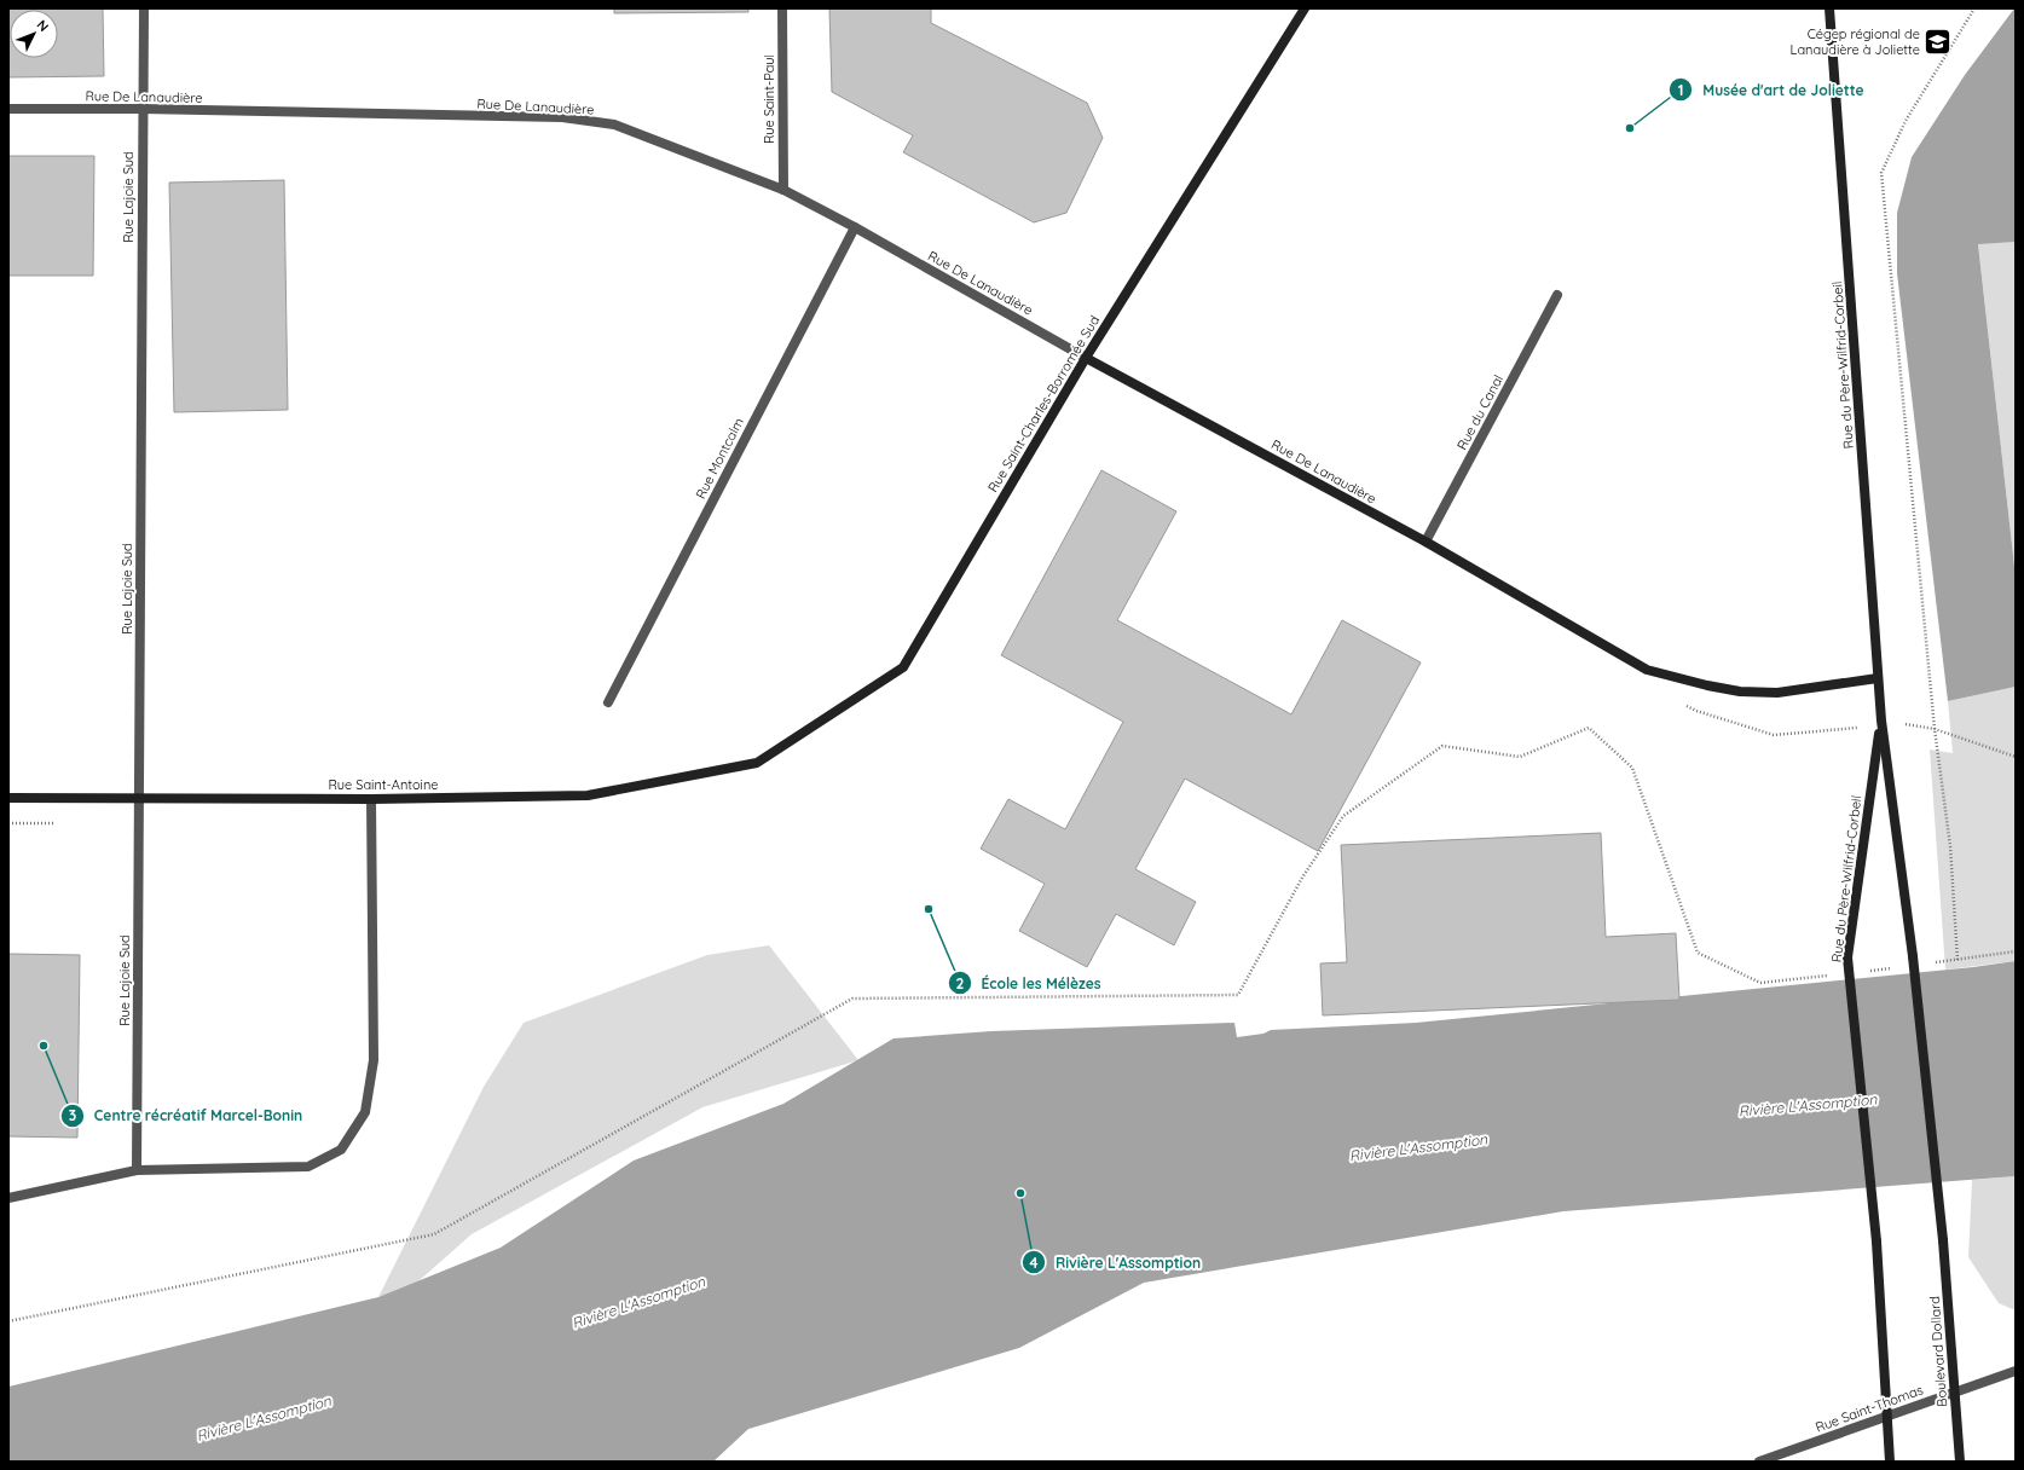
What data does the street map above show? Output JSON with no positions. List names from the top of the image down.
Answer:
{
  "streets": {
    "street": [
      "Rue De Lanaudière",
      "Rue Saint-Paul",
      "Rue Lajoie Sud",
      "Rue du Père-Wilfrid-Corbeil",
      "Rue Saint-Charles-Borromée Sud",
      "Rue du Canal",
      "Rue Montcalm",
      "Rue Saint-Antoine",
      "Boulevard Dollard",
      "Rue Saint-Thomas"
    ]
  },
  "crossings": [
    ["Rue De Lanaudière", "Rue Saint-Paul"],
    ["Rue De Lanaudière", "Rue Lajoie Sud"],
    ["Rue De Lanaudière", "Rue du Père-Wilfrid-Corbeil"],
    ["Rue De Lanaudière", "Rue Saint-Charles-Borromée Sud"],
    ["Rue De Lanaudière", "Rue du Canal"],
    ["Rue De Lanaudière", "Rue Montcalm"],
    ["Rue Lajoie Sud", "Rue Saint-Antoine"],
    ["Rue du Père-Wilfrid-Corbeil", "Boulevard Dollard"],
    ["Rue du Père-Wilfrid-Corbeil", "Rue Saint-Thomas"],
    ["Rue Saint-Charles-Borromée Sud", "Rue Saint-Antoine"],
    ["Boulevard Dollard", "Rue Saint-Thomas"]
  ],
  "water": ["Rivière L'Assomption"],
  "places": {
    "school or university": ["Cégep régional de Lanaudière à Joliette"],
    "other": [
      "Musée d'art de Joliette",
      "École les Mélèzes",
      "Centre récréatif Marcel-Bonin",
      "Rivière L'Assomption"
    ]
  },
  "north": "top right"
}
